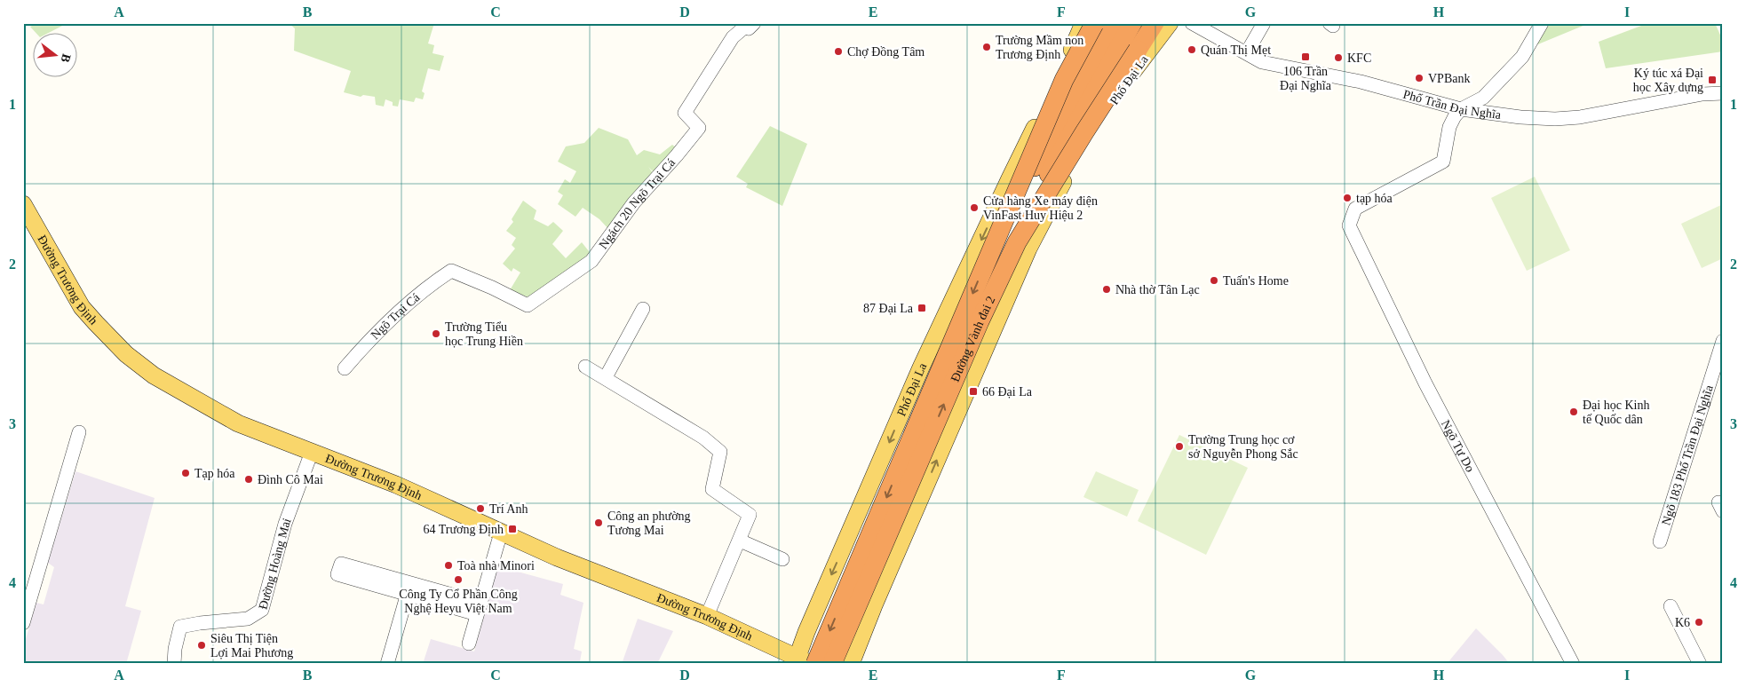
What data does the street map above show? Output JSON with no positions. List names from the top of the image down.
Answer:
{
  "streets": {
    "highway": ["Đường Vành đai 2"],
    "main road": ["Phố Đại La", "Đường Trương Định"],
    "street": [
      "Phố Trần Đại Nghĩa",
      "Ngách 20 Ngõ Trại Cá",
      "Ngõ Trại Cá",
      "Ngõ Tự Do",
      "Ngõ 183 Phố Trần Đại Nghĩa",
      "Đường Hoàng Mai"
    ]
  },
  "crossings": [
    ["Phố Đại La", "Đường Trương Định"],
    ["Phố Trần Đại Nghĩa", "Ngõ Tự Do"],
    ["Ngách 20 Ngõ Trại Cá", "Ngõ Trại Cá"],
    ["Đường Trương Định", "Đường Hoàng Mai"]
  ],
  "places": {
    "other": [
      "Trường Mầm non Trương Định",
      "Quán Thị Mẹt",
      "Chợ Đồng Tâm",
      "KFC",
      "VPBank",
      "tạp hóa",
      "Cửa hàng Xe máy điện VinFast Huy Hiệu 2",
      "Tuấn's Home",
      "Nhà thờ Tân Lạc",
      "Trường Tiểu học Trung Hiền",
      "Đại học Kinh tế Quốc dân",
      "Trường Trung học cơ sở Nguyễn Phong Sắc",
      "Tạp hóa",
      "Đình Cô Mai",
      "Trí Anh",
      "Công an phường Tương Mai",
      "Toà nhà Minori",
      "Công Ty Cổ Phần Công Nghệ Heyu Việt Nam",
      "K6",
      "Siêu Thị Tiện Lợi Mai Phương"
    ],
    "transit": [
      "106 Trần Đại Nghĩa",
      "Ký túc xá Đại học Xây dựng",
      "87 Đại La",
      "66 Đại La",
      "64 Trương Định"
    ]
  },
  "north": "right",
  "grid": {
    "columns": [
      "A",
      "B",
      "C",
      "D",
      "E",
      "F",
      "G",
      "H",
      "I"
    ],
    "rows": [
      "1",
      "2",
      "3",
      "4"
    ]
  }
}
